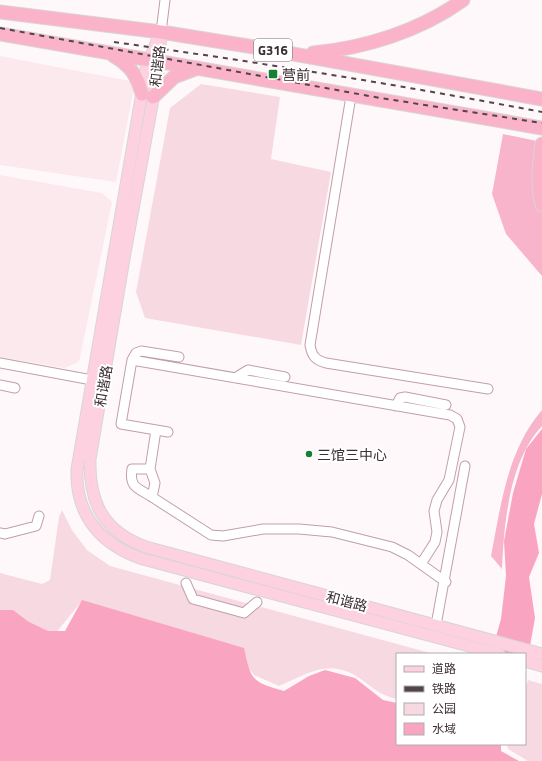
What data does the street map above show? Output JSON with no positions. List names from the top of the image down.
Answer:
{
  "streets": {
    "highway": ["G316"],
    "main road": ["和谐路"]
  },
  "crossings": [
    ["G316", "和谐路"]
  ],
  "places": {
    "transit": ["营前"],
    "other": ["三馆三中心"]
  },
  "legend": [
    "道路",
    "铁路",
    "公园",
    "水域"
  ]
}
